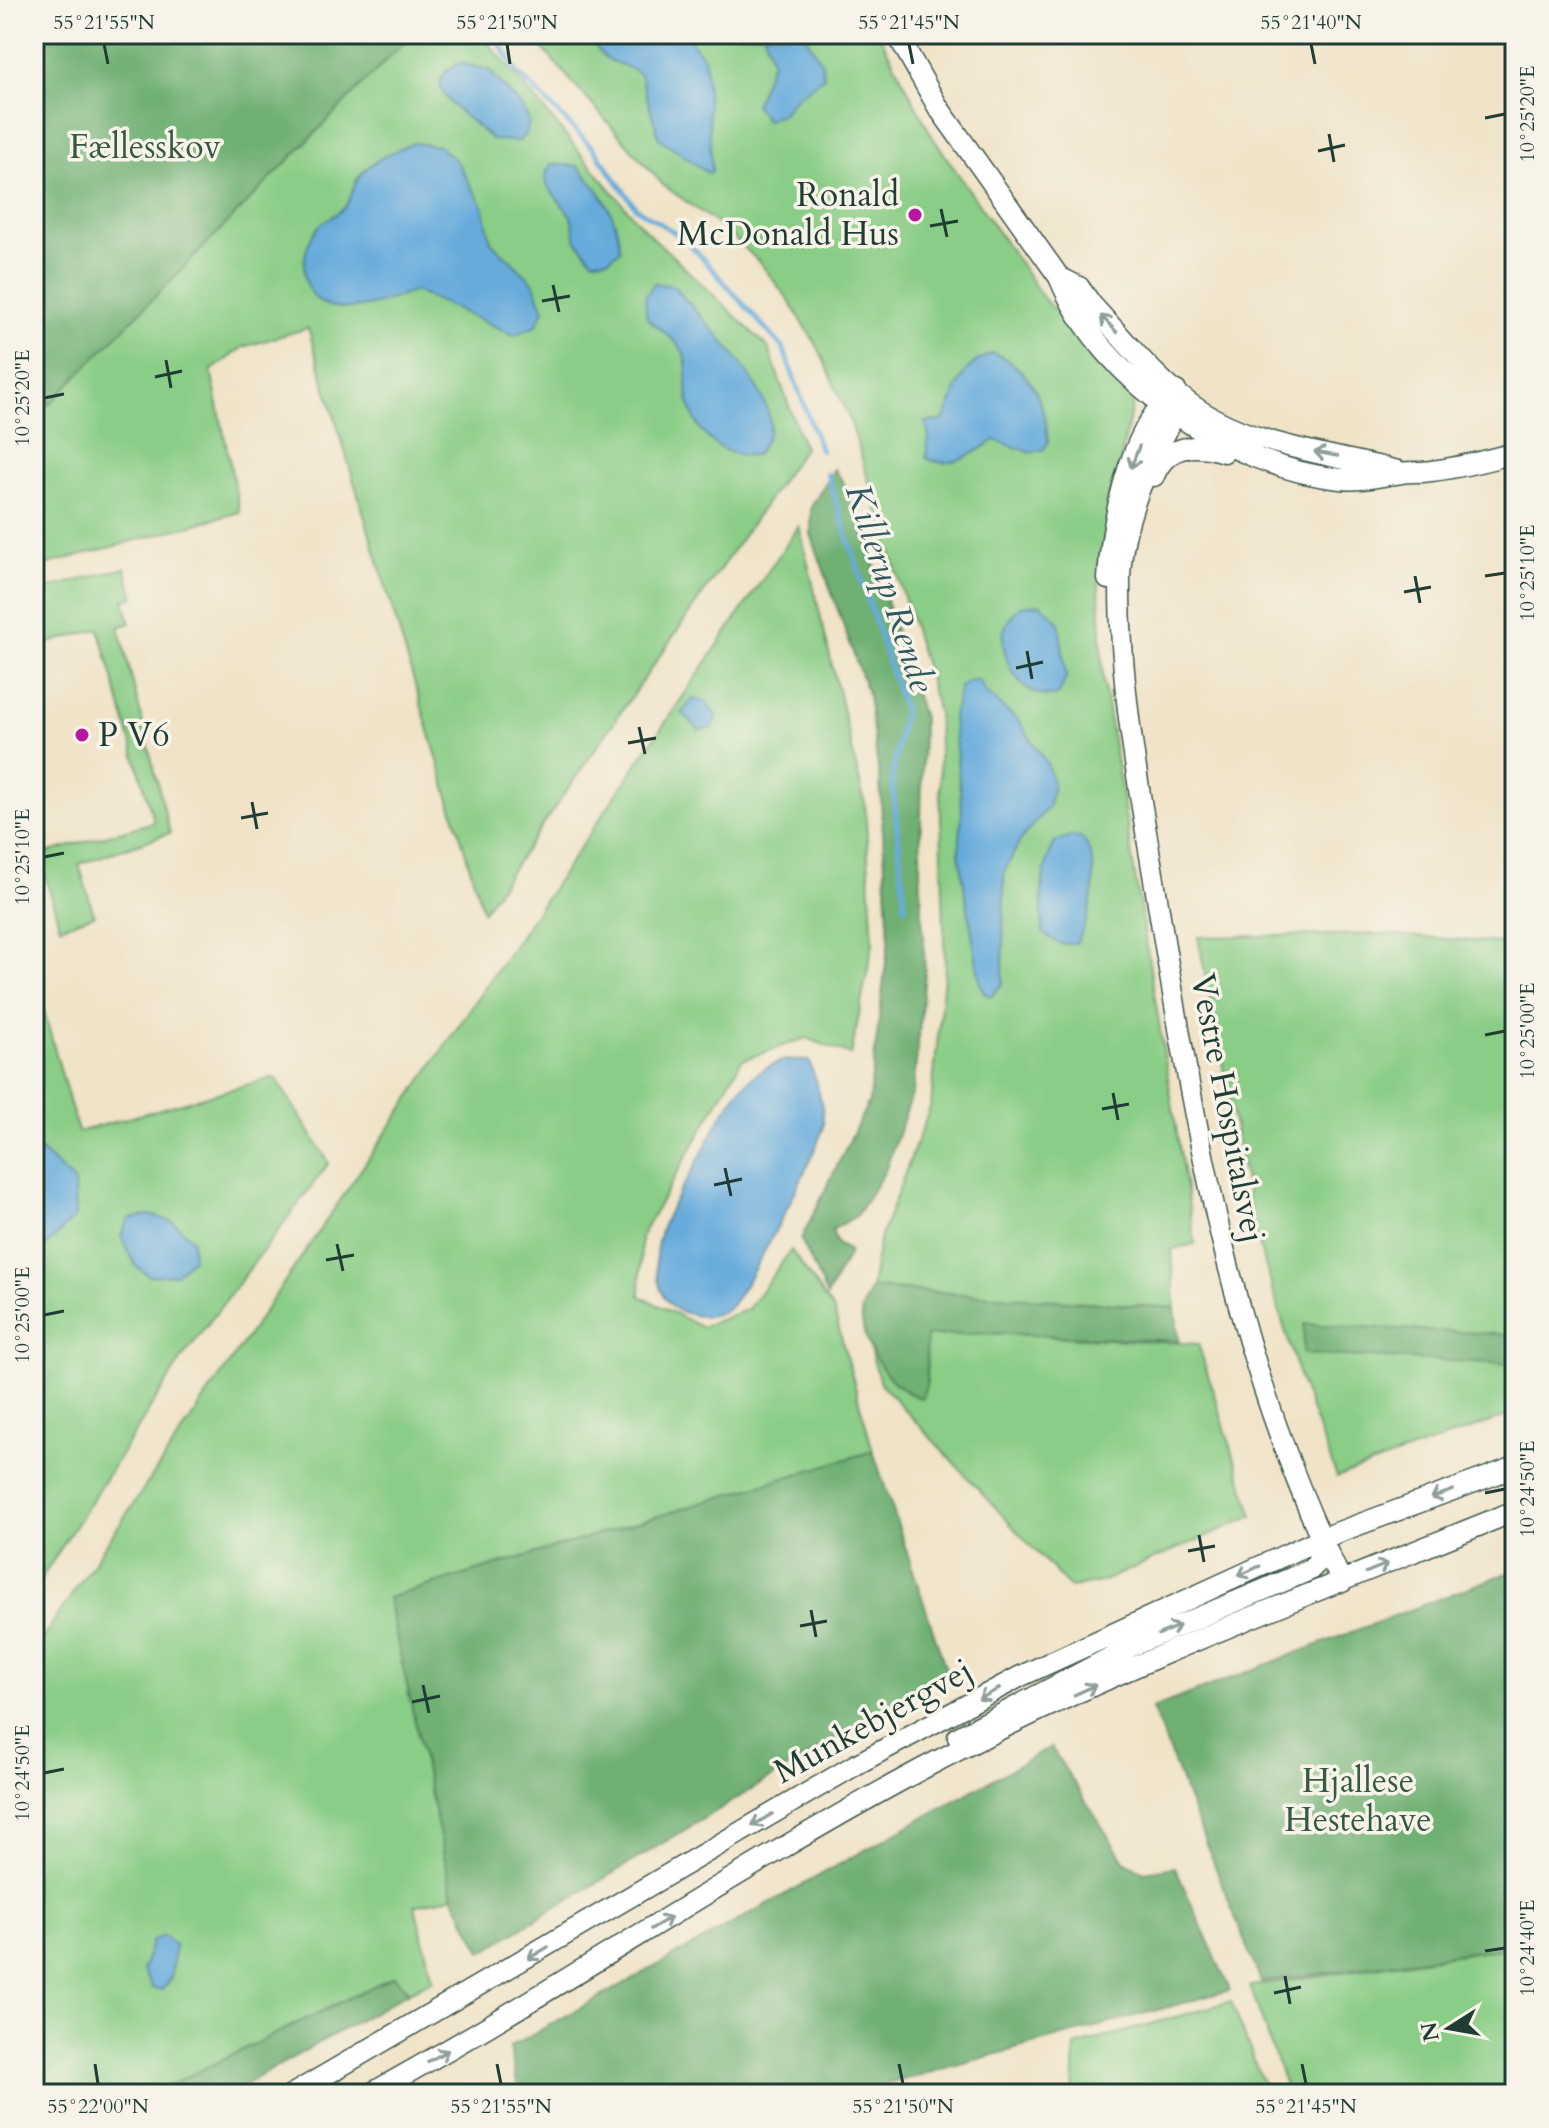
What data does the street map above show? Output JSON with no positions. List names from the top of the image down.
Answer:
{
  "streets": {
    "street": ["Vestre Hospitalsvej", "Munkebjergvej"]
  },
  "crossings": [
    ["Vestre Hospitalsvej", "Munkebjergvej"]
  ],
  "water": ["Killerup Rende"],
  "parks": ["Fællesskov", "Hjallese Hestehave"],
  "places": ["Ronald McDonald Hus", "P V6"],
  "north": "left",
  "coordinates": [
    "55°21'55\"N",
    "55°21'50\"N",
    "55°21'45\"N",
    "55°21'40\"N",
    "10°25'20\"E",
    "10°25'10\"E",
    "10°25'00\"E",
    "10°24'50\"E",
    "10°24'40\"E",
    "55°22'00\"N"
  ]
}
